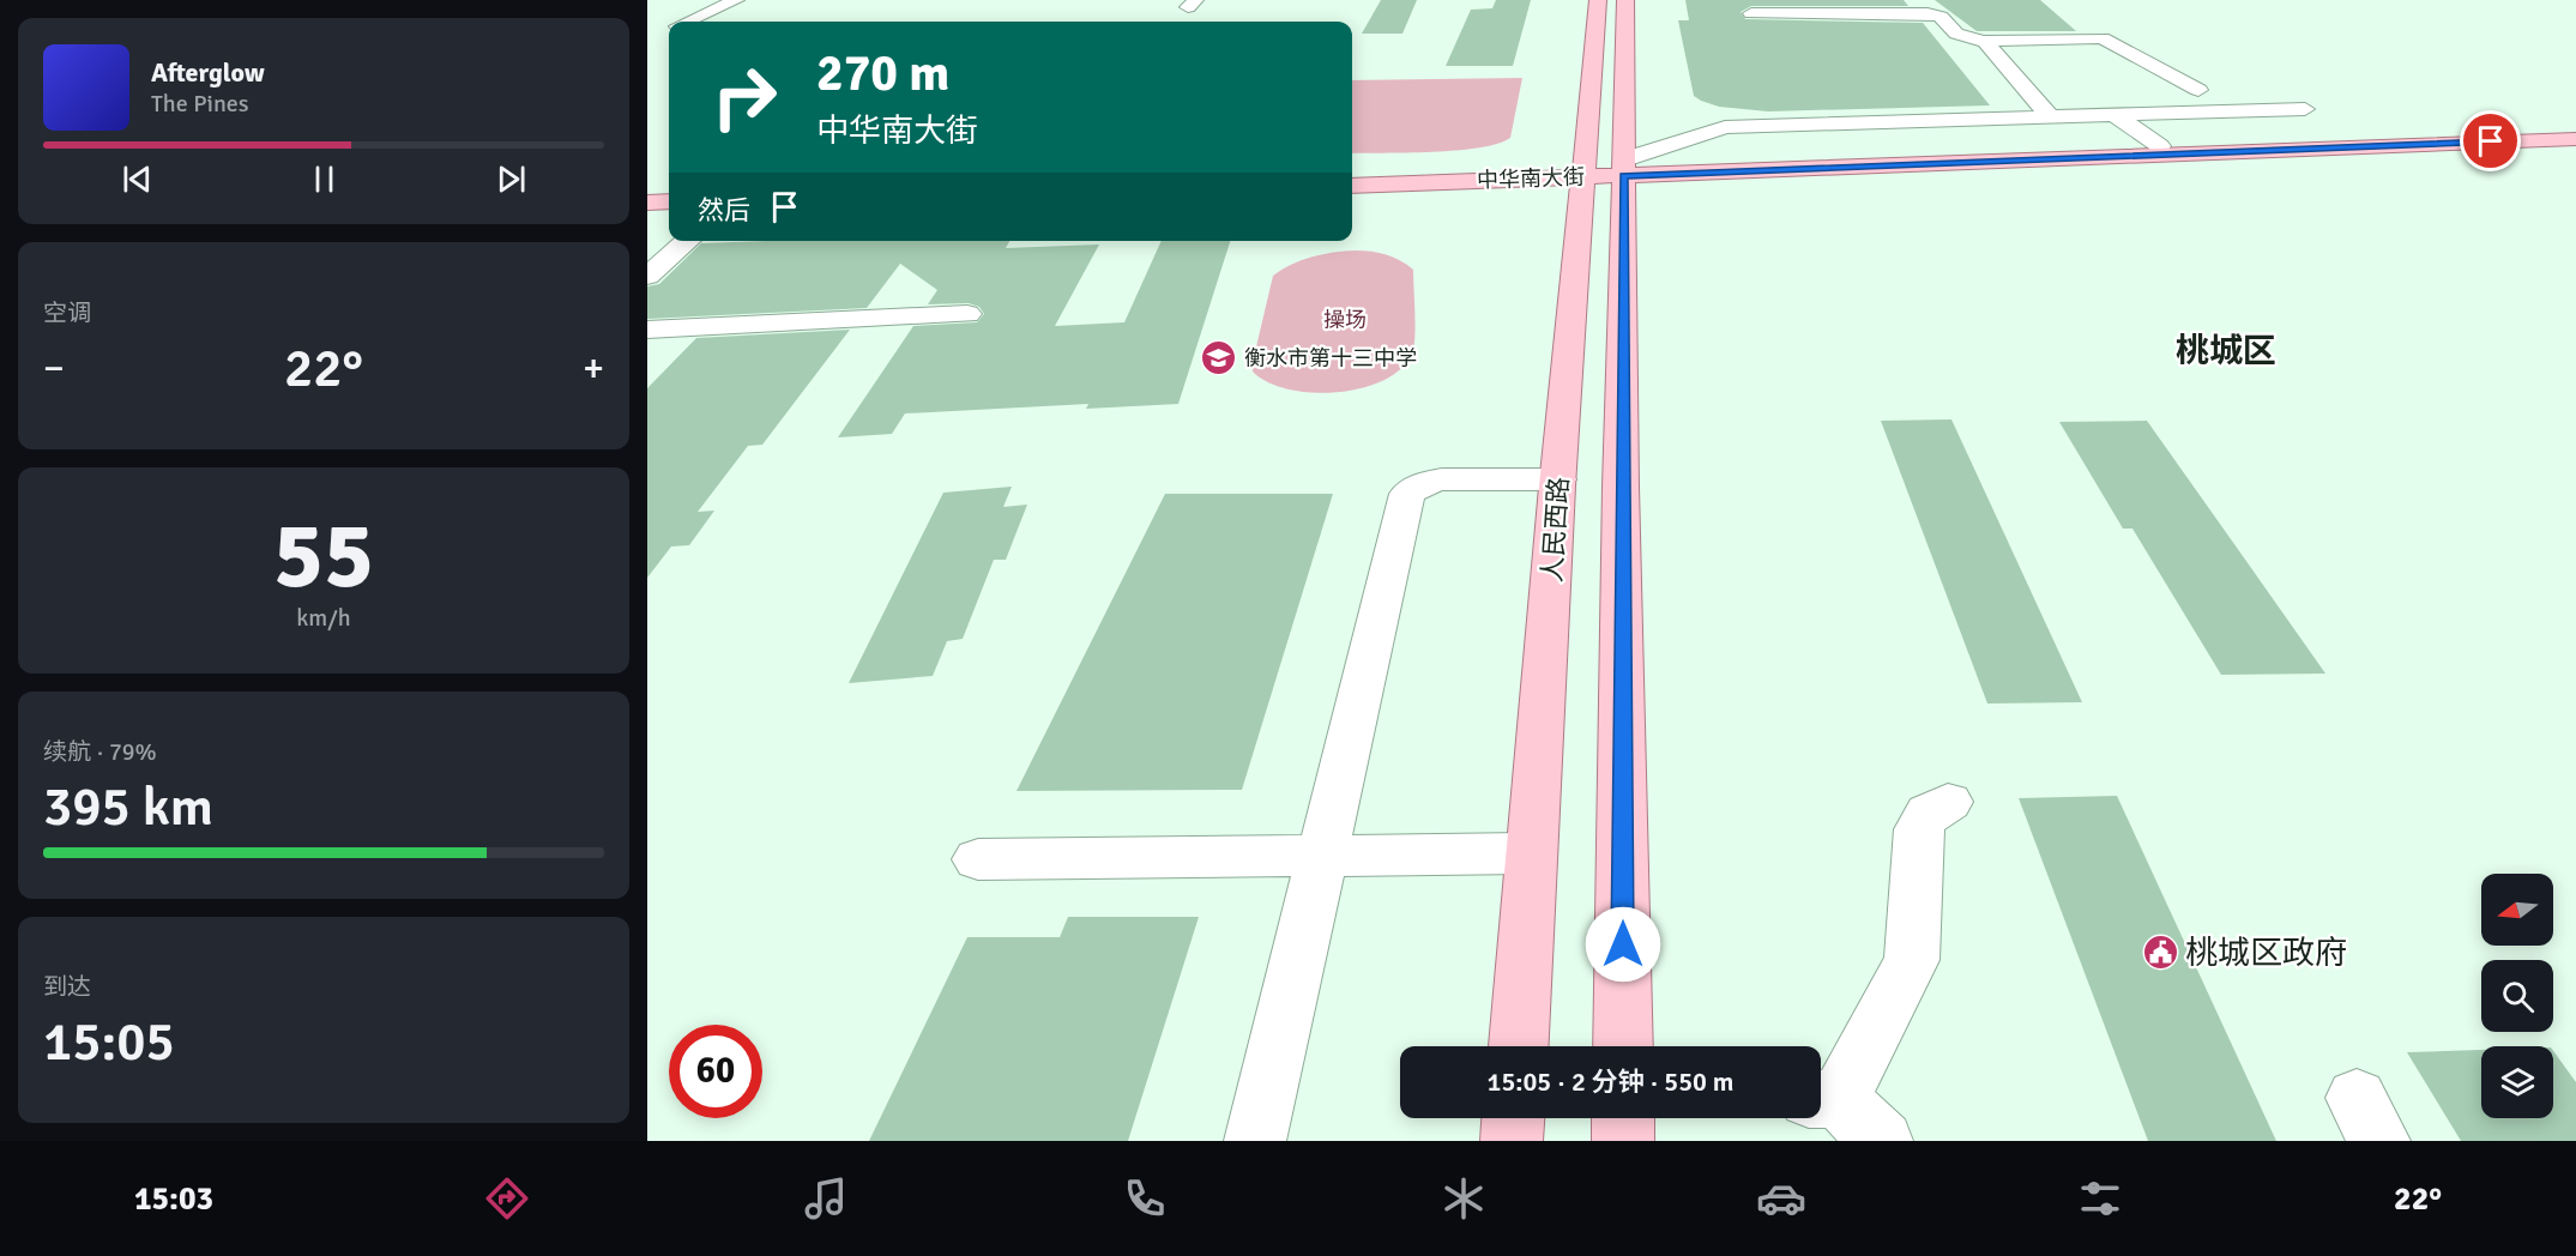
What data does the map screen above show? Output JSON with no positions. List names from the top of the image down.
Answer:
{
  "streets": {
    "main road": ["中华南大街", "人民西路"]
  },
  "crossings": [
    ["中华南大街", "人民西路"]
  ],
  "districts": ["桃城区"],
  "parks": ["操场"],
  "places": {
    "school or university": ["衡水市第十三中学"],
    "public building": ["桃城区政府"]
  },
  "north": "left",
  "page": {
    "turn": ["270 m", "中华南大街"],
    "song": ["Afterglow", "The Pines"],
    "then": "然后",
    "tile": [
      "空调",
      ["55", "km/h"],
      ["续航 · 79%", "395 km"],
      ["到达", "15:05"]
    ],
    "heat": ["−", "22°", "+"],
    "limit": "60",
    "trip": "15:05 · 2 分钟 · 550 m",
    "tabs": ["15:03", "22°"]
  }
}
